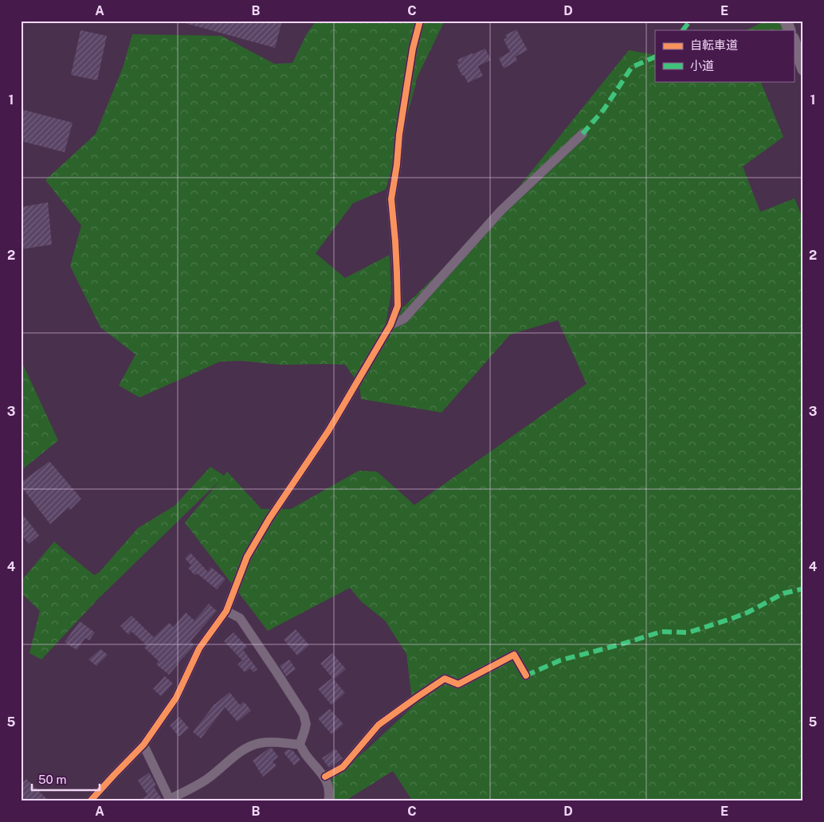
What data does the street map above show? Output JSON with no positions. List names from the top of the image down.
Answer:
{
  "legend": ["自転車道", "小道"],
  "scale_bar": "50 m",
  "grid": {
    "columns": [
      "A",
      "B",
      "C",
      "D",
      "E"
    ],
    "rows": [
      "1",
      "2",
      "3",
      "4",
      "5"
    ]
  }
}
